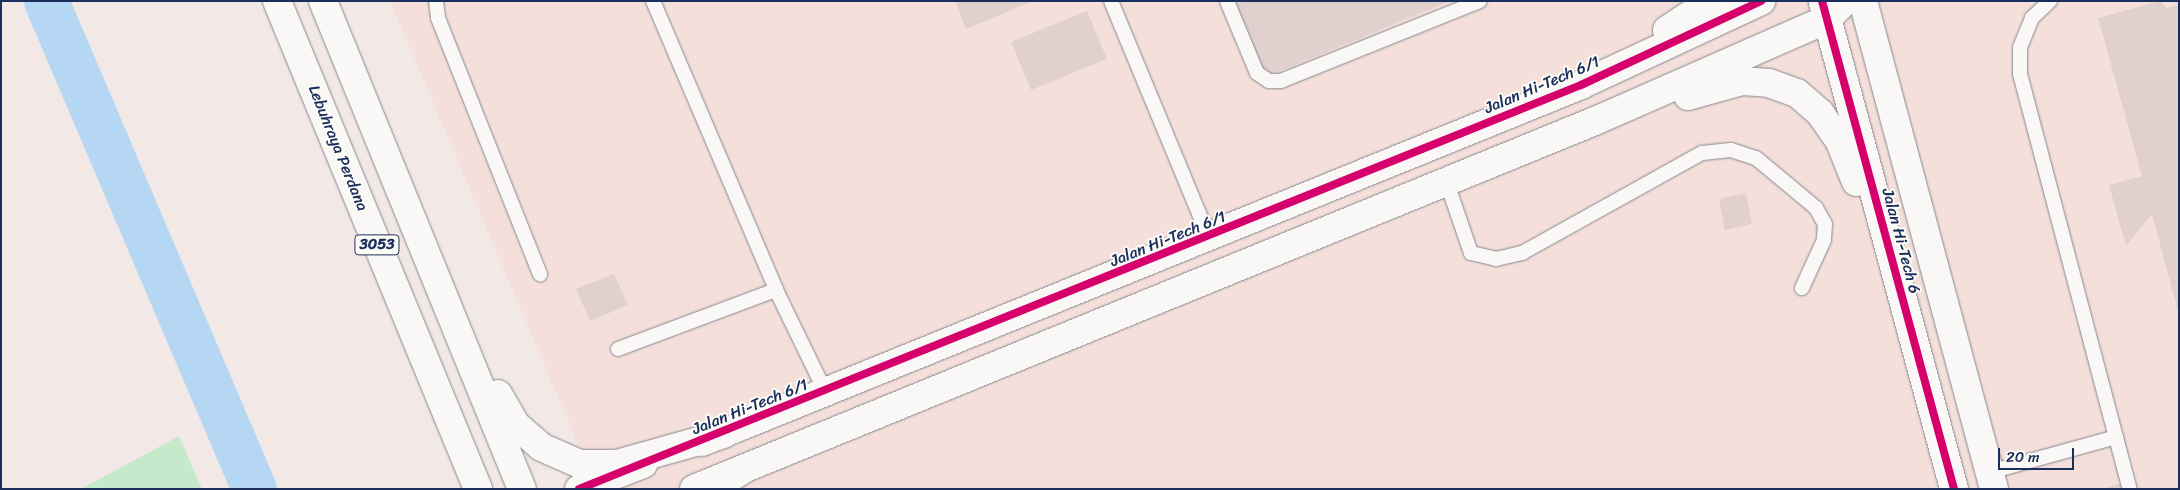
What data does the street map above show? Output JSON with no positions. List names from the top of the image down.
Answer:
{
  "streets": {
    "street": [
      "Jalan Hi-Tech 6/1",
      "Lebuhraya Perdana",
      "Jalan Hi-Tech 6",
      "3053"
    ]
  },
  "scale_bar": "20 m"
}
